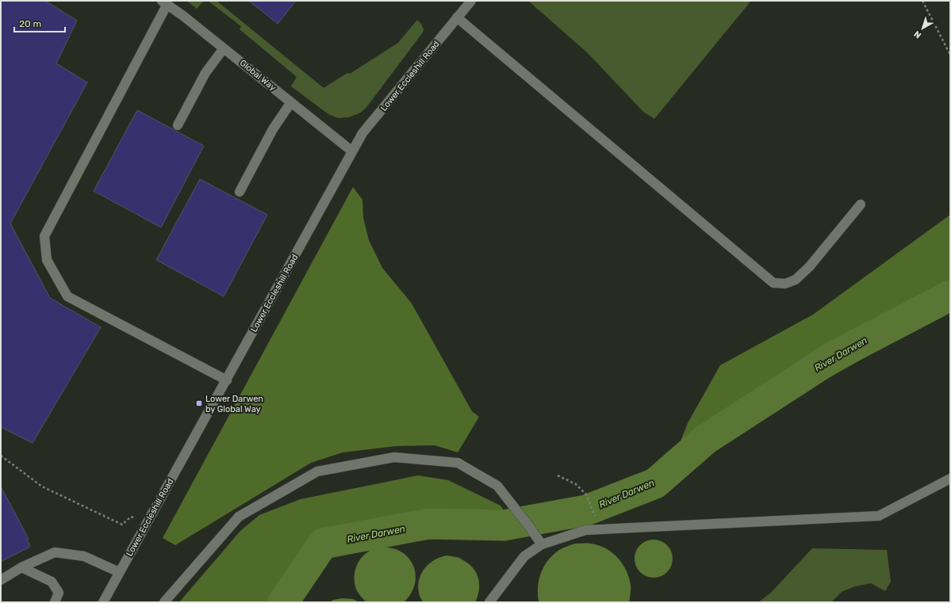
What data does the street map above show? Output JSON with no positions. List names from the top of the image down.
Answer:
{
  "streets": {
    "street": ["Global Way", "Lower Eccleshill Road"]
  },
  "crossings": [
    ["Global Way", "Lower Eccleshill Road"]
  ],
  "water": ["River Darwen"],
  "places": {
    "transit": ["Lower Darwen by Global Way"]
  },
  "scale_bar": "20 m",
  "north": "bottom left"
}
